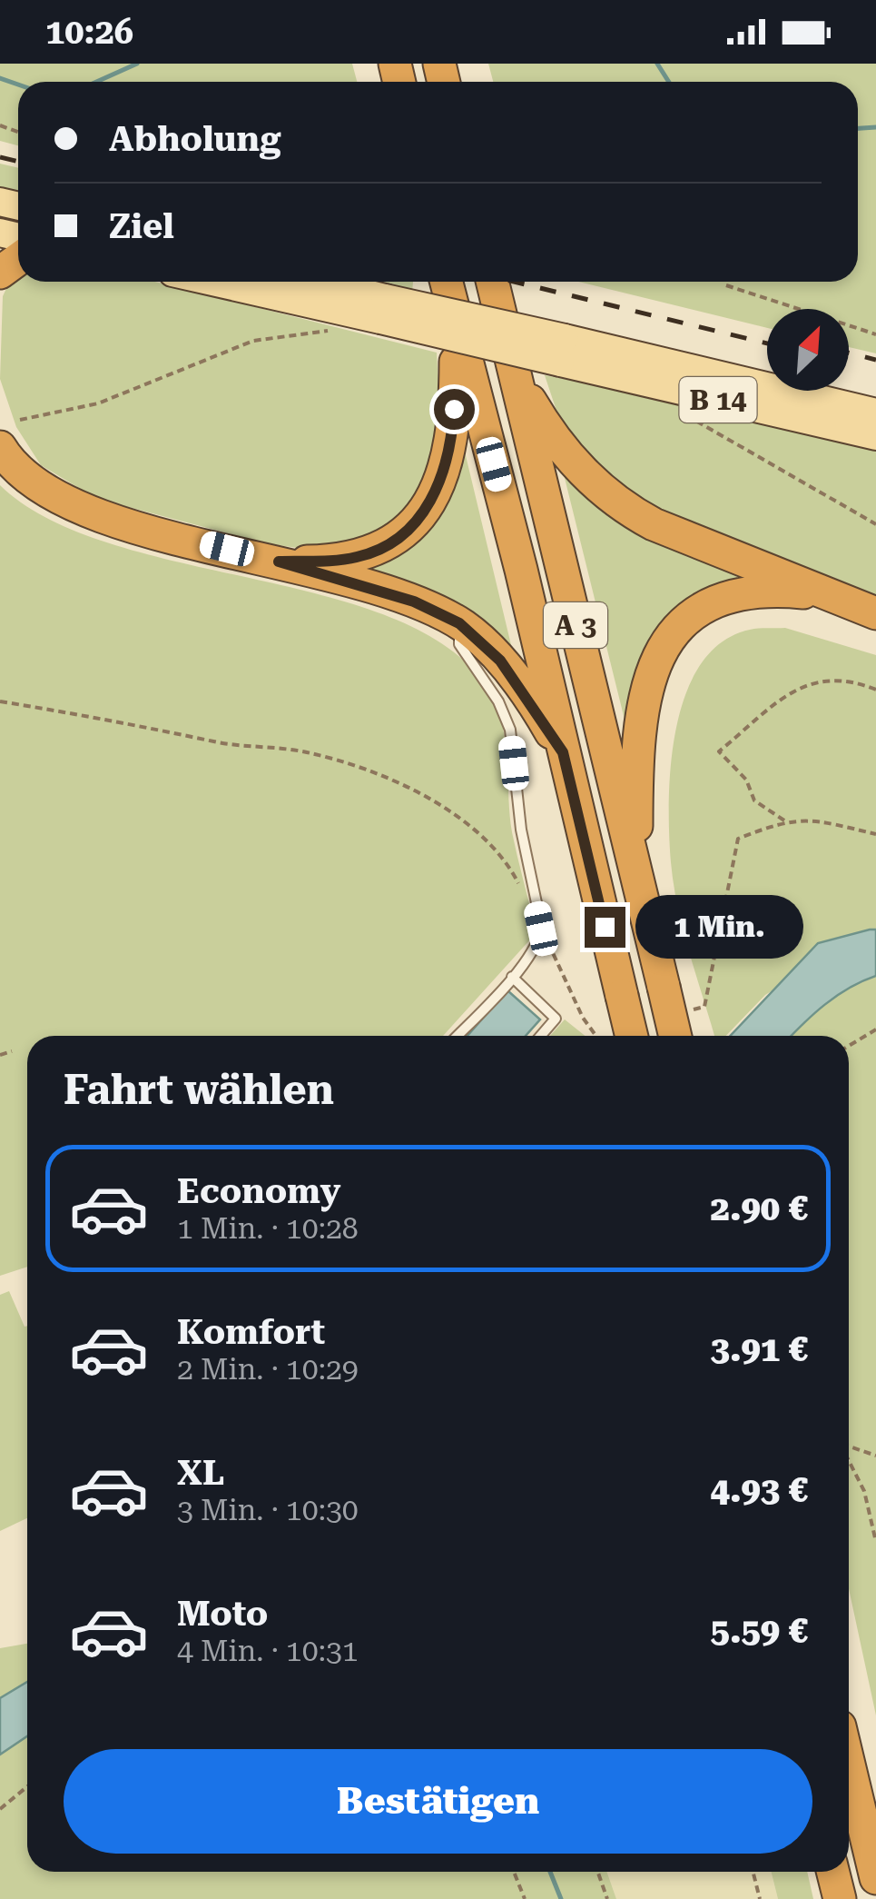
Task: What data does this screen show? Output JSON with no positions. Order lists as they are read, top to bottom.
{
  "streets": {
    "highway": ["A 3"],
    "main road": ["B 14"]
  },
  "north": "top right",
  "page": {
    "status": "10:26",
    "banner": ["Abholung", "Ziel"],
    "bubble": "1 Min.",
    "heading": "Fahrt wählen",
    "list": [
      {
        "name": "Economy",
        "note": "1 Min. · 10:28",
        "value": "2.90 €"
      },
      {
        "name": "Komfort",
        "note": "2 Min. · 10:29",
        "value": "3.91 €"
      },
      {
        "name": "XL",
        "note": "3 Min. · 10:30",
        "value": "4.93 €"
      },
      {
        "name": "Moto",
        "note": "4 Min. · 10:31",
        "value": "5.59 €"
      }
    ],
    "buttons": "Bestätigen"
  }
}
